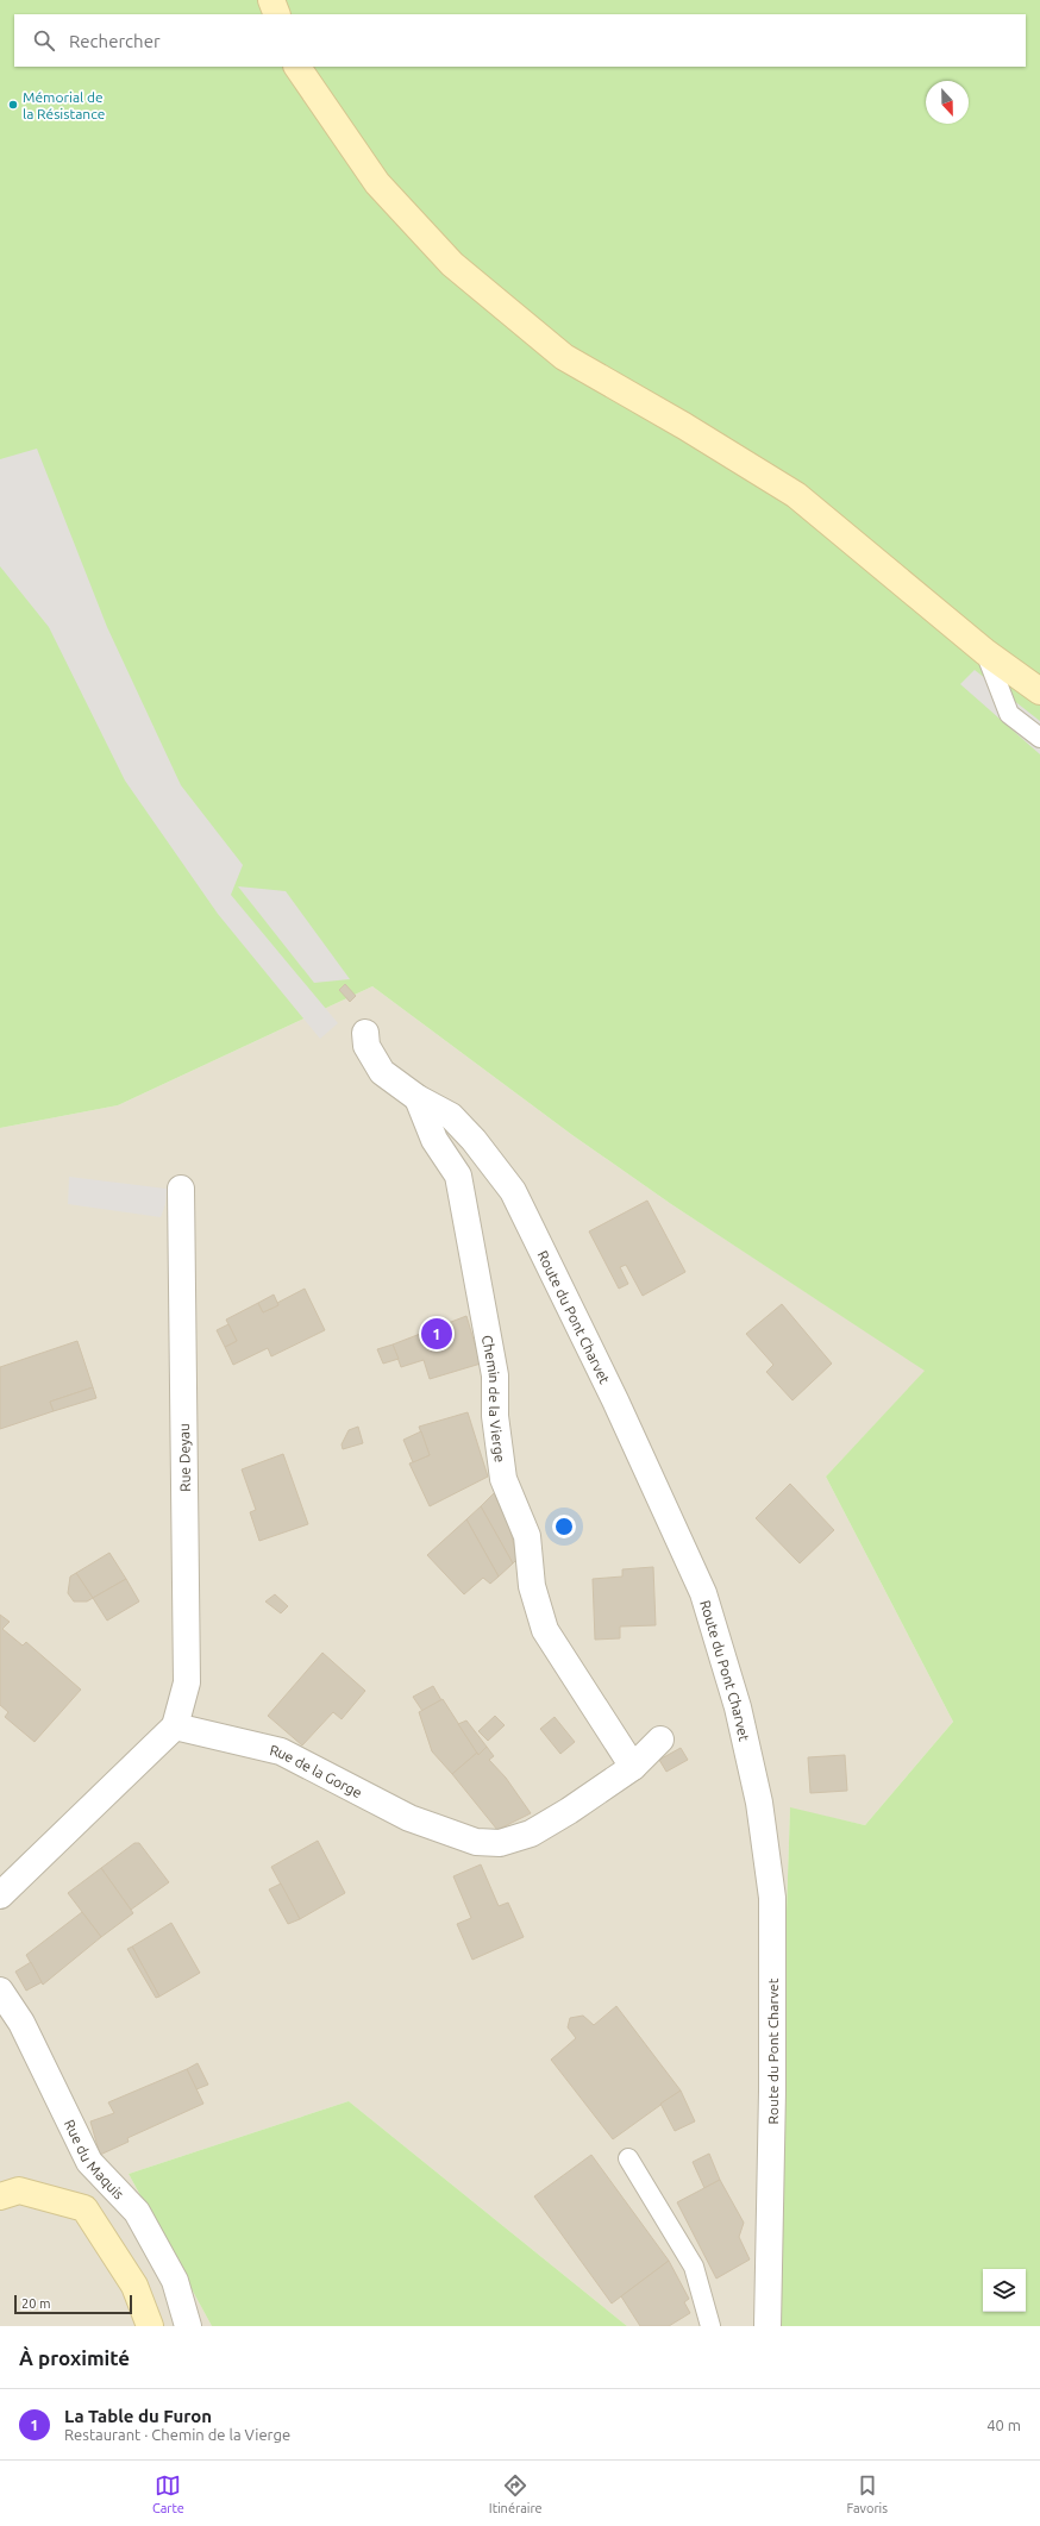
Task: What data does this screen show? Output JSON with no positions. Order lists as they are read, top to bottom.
{
  "streets": {
    "street": [
      "Route du Pont Charvet",
      "Chemin de la Vierge",
      "Rue Deyau",
      "Rue de la Gorge",
      "Rue du Maquis"
    ]
  },
  "crossings": [
    ["Route du Pont Charvet", "Chemin de la Vierge"],
    ["Chemin de la Vierge", "Rue de la Gorge"],
    ["Rue Deyau", "Rue de la Gorge"]
  ],
  "places": ["Mémorial de la Résistance"],
  "scale_bar": "20 m",
  "north": "bottom",
  "page": {
    "search": "Rechercher",
    "pins": "1",
    "scale": "20 m",
    "heading": "À proximité",
    "list": [
      {
        "mark": "1",
        "name": "La Table du Furon",
        "note": "Restaurant · Chemin de la Vierge",
        "value": "40 m"
      }
    ],
    "nav": ["Carte", "Itinéraire", "Favoris"]
  }
}
